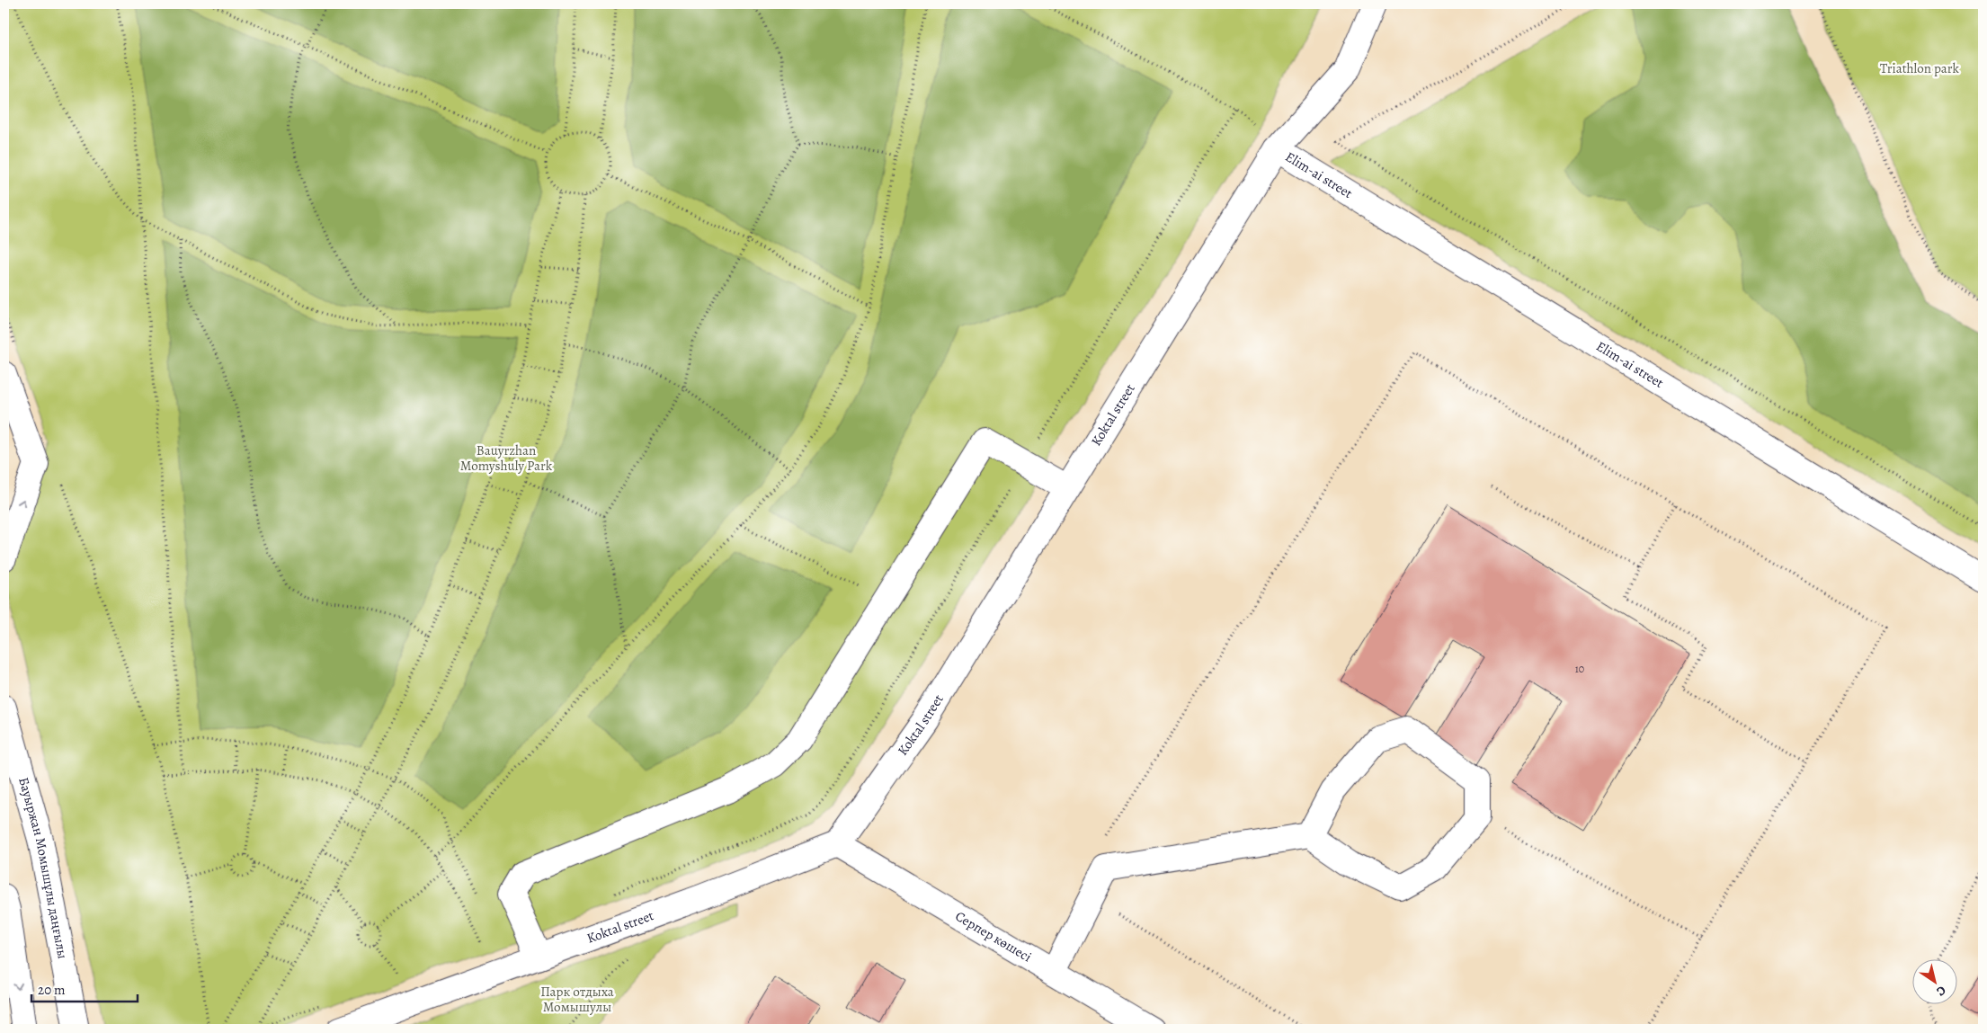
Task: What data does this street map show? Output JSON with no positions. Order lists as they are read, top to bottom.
{
  "streets": {
    "street": [
      "Elim-ai street",
      "Koktal street",
      "Бауыржан Момышұлы даңғылы",
      "Серпер көшесі"
    ]
  },
  "crossings": [
    ["Elim-ai street", "Koktal street"],
    ["Koktal street", "Серпер көшесі"]
  ],
  "parks": ["Triathlon park", "Bauyrzhan Momyshuly Park", "Парк отдыха Момышулы"],
  "house_numbers": ["10"],
  "scale_bar": "20 m",
  "north": "bottom right"
}
